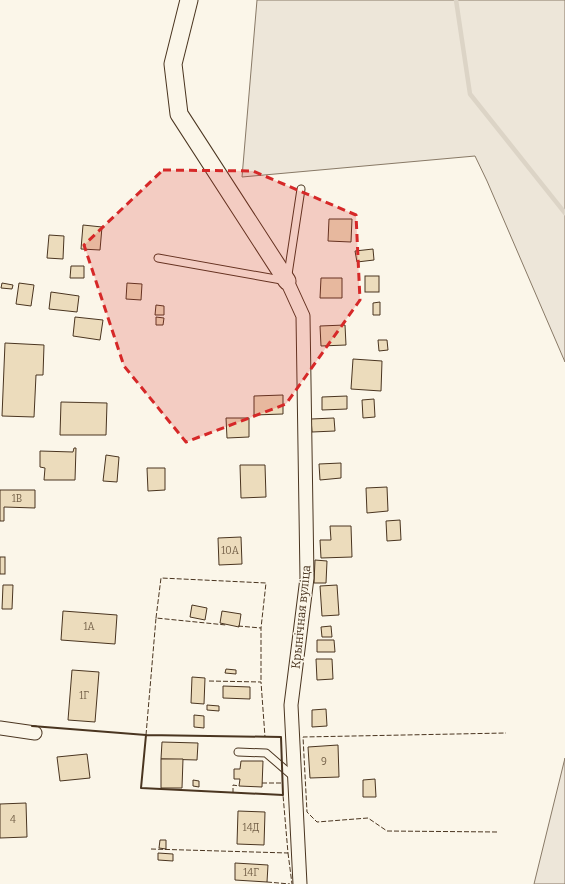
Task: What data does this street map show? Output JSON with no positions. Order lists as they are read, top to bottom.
{
  "streets": {
    "street": ["Крынічная вуліца"]
  },
  "house_numbers": [
    "1В",
    "10А",
    "1А",
    "1Г",
    "9",
    "4",
    "14Д",
    "14Г"
  ]
}
